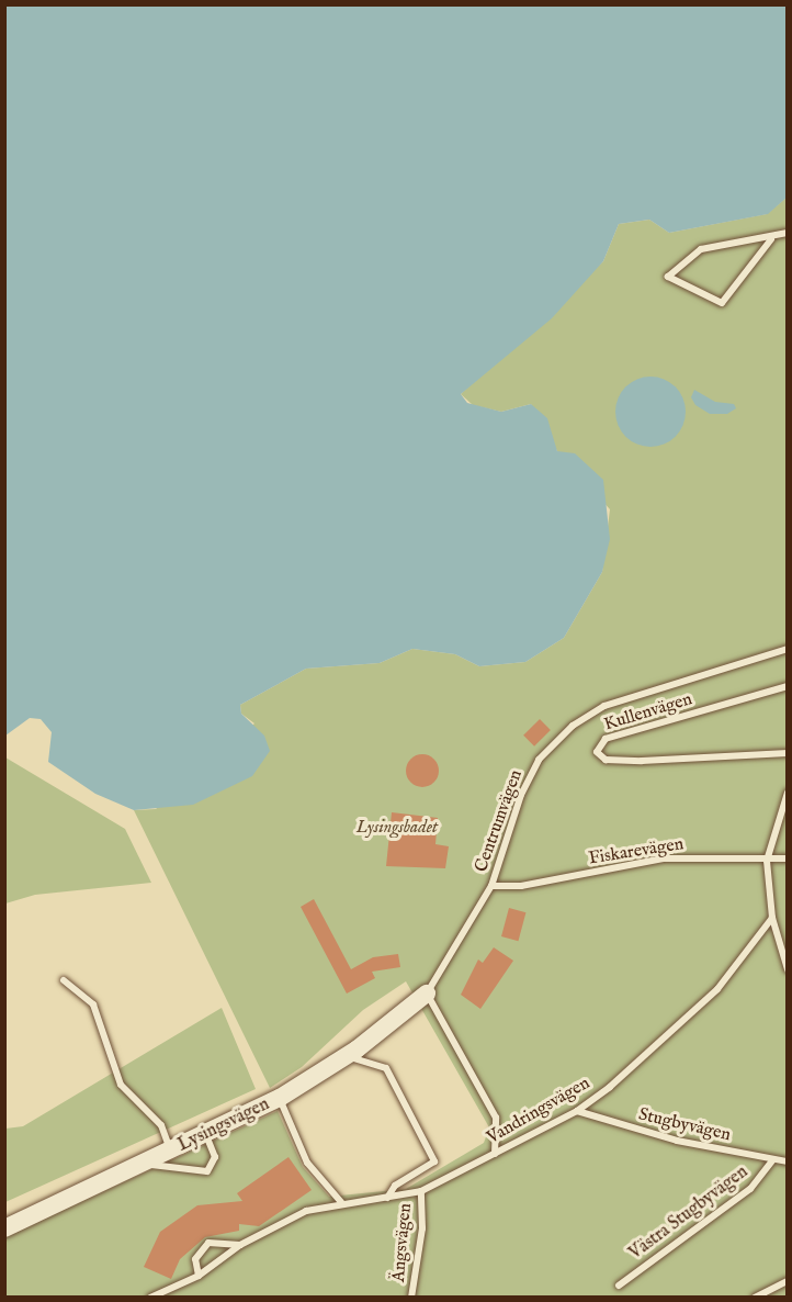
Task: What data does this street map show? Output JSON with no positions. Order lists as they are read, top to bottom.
{
  "streets": {
    "street": ["Lysingsvägen"],
    "lane": [
      "Kullenvägen",
      "Centrumvägen",
      "Fiskarevägen",
      "Vandringsvägen",
      "Stugbyvägen",
      "Västra Stugbyvägen",
      "Ängsvägen"
    ]
  },
  "crossings": [
    ["Centrumvägen", "Fiskarevägen"],
    ["Centrumvägen", "Lysingsvägen"],
    ["Vandringsvägen", "Lysingsvägen"],
    ["Vandringsvägen", "Stugbyvägen"],
    ["Vandringsvägen", "Ängsvägen"],
    ["Stugbyvägen", "Västra Stugbyvägen"]
  ],
  "parks": ["Lysingsbadet"]
}
